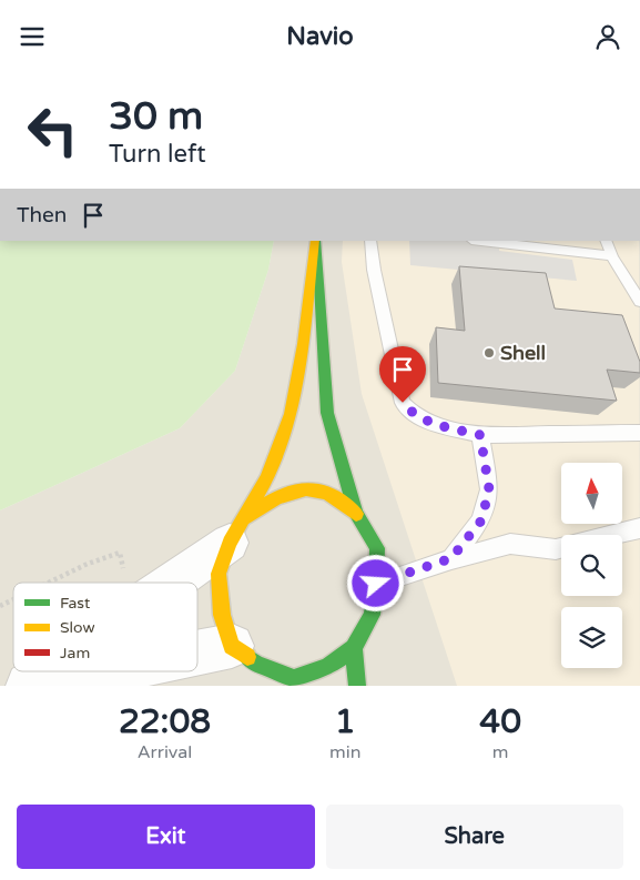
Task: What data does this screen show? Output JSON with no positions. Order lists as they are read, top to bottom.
{
  "places": ["Shell"],
  "legend": ["Fast", "Slow", "Jam"],
  "north": "top",
  "page": {
    "header": "Navio",
    "turn": ["30 m", "Turn left"],
    "then": "Then",
    "eta": [
      "22:08",
      "Arrival",
      "1",
      "min",
      "40",
      "m"
    ],
    "buttons": ["Exit", "Share"]
  }
}
